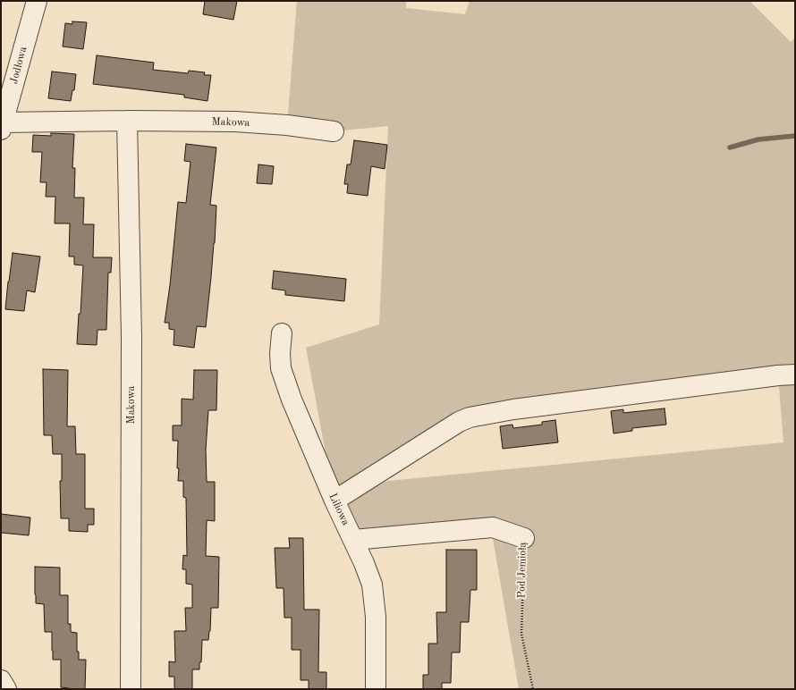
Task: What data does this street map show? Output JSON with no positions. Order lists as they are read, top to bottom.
{
  "streets": {
    "street": [
      "Jodłowa",
      "Makowa",
      "Liliowa",
      "Pod Jemiołą"
    ]
  },
  "crossings": [
    ["Jodłowa", "Makowa"],
    ["Liliowa", "Pod Jemiołą"]
  ]
}
